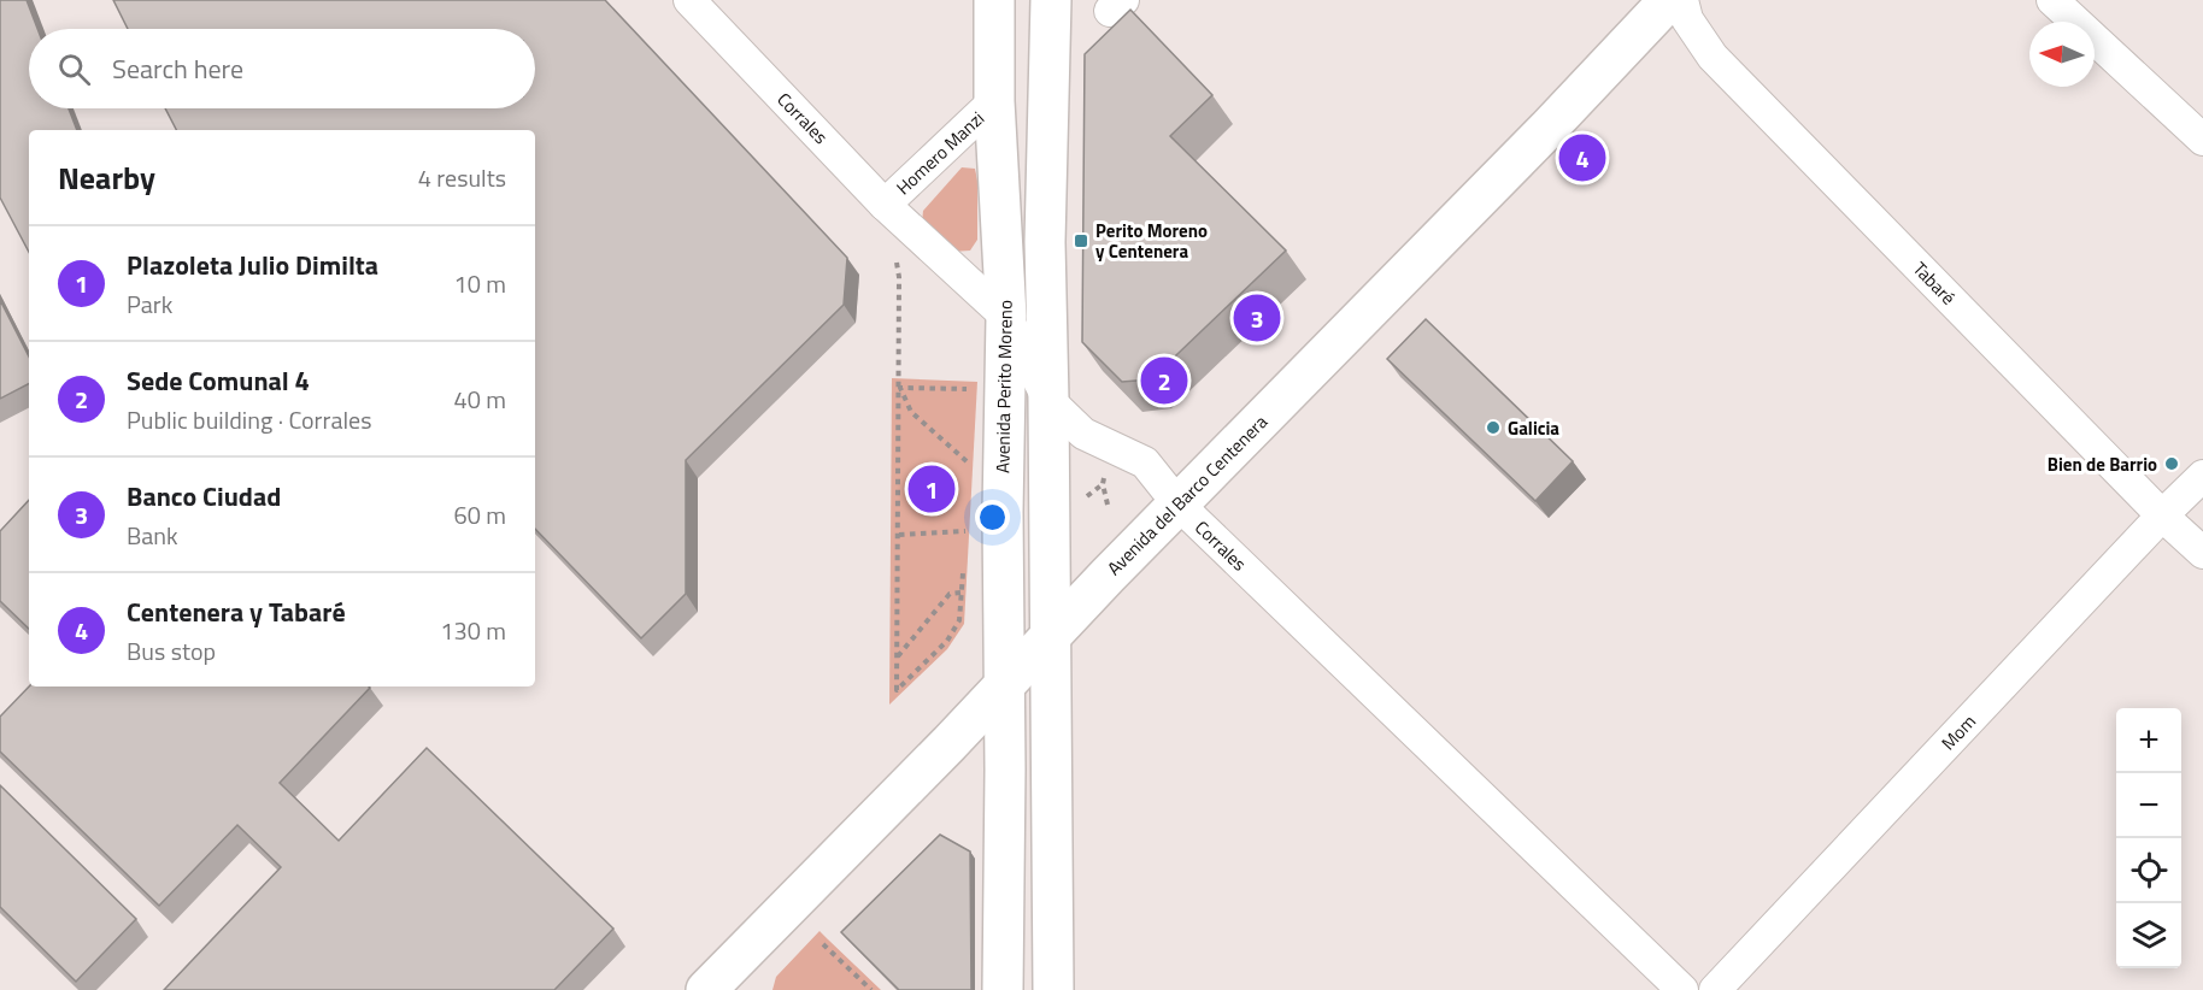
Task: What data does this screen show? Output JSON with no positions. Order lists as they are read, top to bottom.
{
  "streets": {
    "main road": ["Avenida Perito Moreno", "Avenida del Barco Centenera"],
    "street": [
      "Corrales",
      "Homero Manzi",
      "Tabaré",
      "Mom"
    ]
  },
  "crossings": [
    ["Corrales", "Homero Manzi"],
    ["Corrales", "Avenida Perito Moreno"],
    ["Corrales", "Avenida del Barco Centenera"],
    ["Homero Manzi", "Avenida Perito Moreno"],
    ["Tabaré", "Mom"],
    ["Avenida Perito Moreno", "Avenida del Barco Centenera"]
  ],
  "places": {
    "transit": ["Perito Moreno y Centenera"],
    "other": ["Galicia", "Bien de Barrio"]
  },
  "north": "left",
  "page": {
    "search": "Search here",
    "heading": ["Nearby", "4 results"],
    "pins": [
      "4",
      "3",
      "2",
      "1"
    ],
    "list": [
      {
        "mark": "1",
        "name": "Plazoleta Julio Dimilta",
        "note": "Park",
        "value": "10 m"
      },
      {
        "mark": "2",
        "name": "Sede Comunal 4",
        "note": "Public building · Corrales",
        "value": "40 m"
      },
      {
        "mark": "3",
        "name": "Banco Ciudad",
        "note": "Bank",
        "value": "60 m"
      },
      {
        "mark": "4",
        "name": "Centenera y Tabaré",
        "note": "Bus stop",
        "value": "130 m"
      }
    ],
    "map_buttons": ["+", "−"]
  }
}
